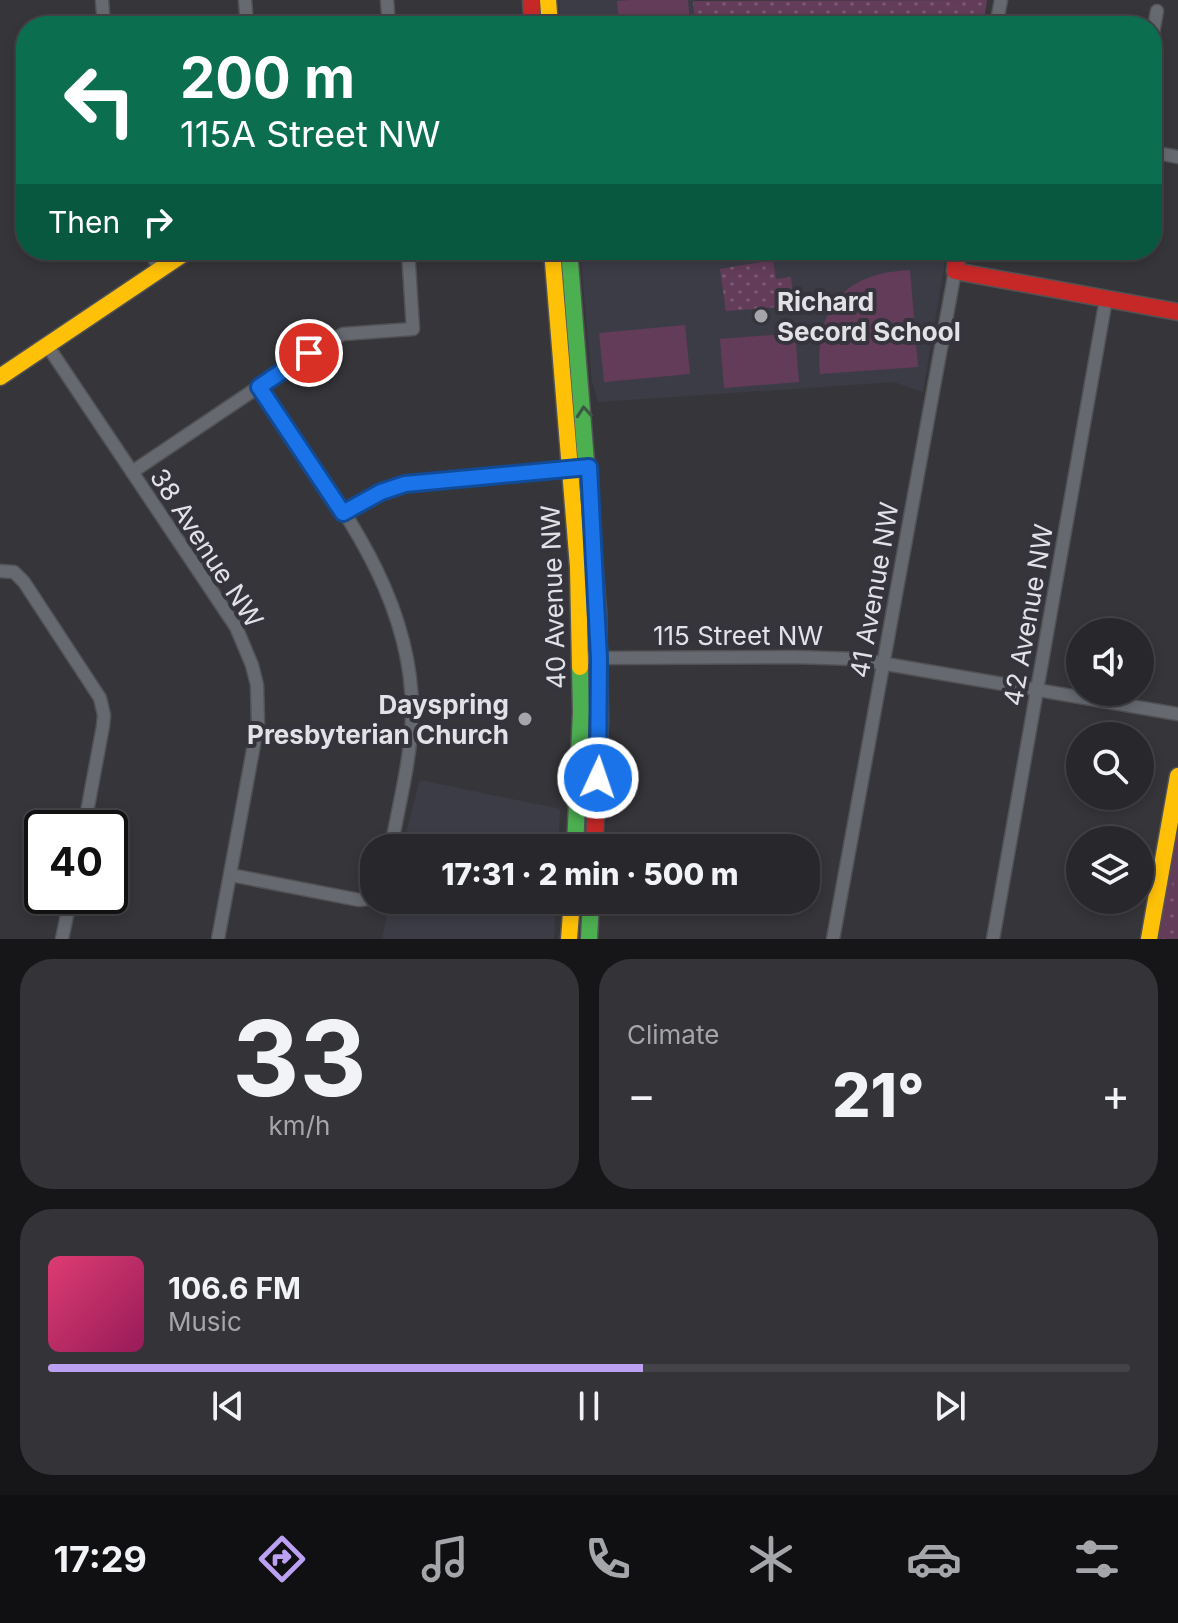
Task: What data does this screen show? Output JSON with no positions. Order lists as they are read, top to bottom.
{
  "streets": {
    "street": [
      "38 Avenue NW",
      "41 Avenue NW",
      "40 Avenue NW",
      "42 Avenue NW",
      "115 Street NW"
    ]
  },
  "crossings": [
    ["41 Avenue NW", "115 Street NW"],
    ["40 Avenue NW", "115 Street NW"],
    ["42 Avenue NW", "115 Street NW"]
  ],
  "places": ["Richard Secord School", "Dayspring Presbyterian Church"],
  "page": {
    "turn": ["200 m", "115A Street NW"],
    "then": "Then",
    "limit": "40",
    "trip": "17:31 · 2 min · 500 m",
    "tile": [
      ["33", "km/h"],
      "Climate"
    ],
    "heat": ["−", "21°", "+"],
    "song": ["106.6 FM", "Music"],
    "tabs": "17:29"
  }
}
